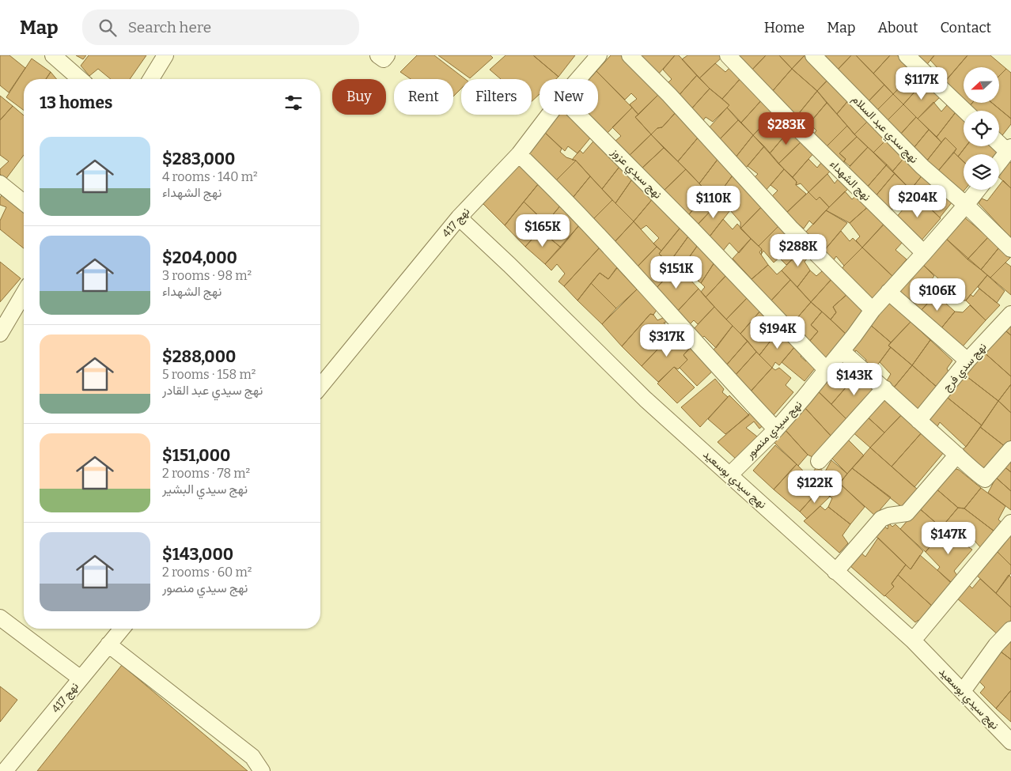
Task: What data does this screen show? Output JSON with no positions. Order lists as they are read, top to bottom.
{
  "streets": {
    "street": [
      "نهج سدي عبد السلام",
      "نهج سيدي عزوز",
      "نهج الشهداء",
      "نهج 417",
      "نهج سدي فرج",
      "نهج سيدي منصور",
      "نهج سيدي بوسعيد"
    ]
  },
  "crossings": [
    ["نهج سدي عبد السلام", "نهج سيدي منصور"],
    ["نهج سيدي عزوز", "نهج سيدي منصور"],
    ["نهج الشهداء", "نهج سيدي منصور"],
    ["نهج 417", "نهج سيدي بوسعيد"],
    ["نهج سيدي منصور", "نهج سيدي بوسعيد"]
  ],
  "north": "left",
  "page": {
    "header": "Map",
    "search": "Search here",
    "nav": [
      "Home",
      "Map",
      "About",
      "Contact"
    ],
    "price": [
      "$117K",
      "$283K",
      "$204K",
      "$110K",
      "$165K",
      "$288K",
      "$151K",
      "$106K",
      "$194K",
      "$317K",
      "$143K",
      "$122K",
      "$147K"
    ],
    "chip": [
      "Buy",
      "Rent",
      "Filters",
      "New"
    ],
    "heading": "13 homes",
    "list": [
      {
        "name": "$283,000",
        "note": "4 rooms · 140 m² · نهج الشهداء"
      },
      {
        "name": "$204,000",
        "note": "3 rooms · 98 m² · نهج الشهداء"
      },
      {
        "name": "$288,000",
        "note": "5 rooms · 158 m² · نهج سيدي عبد القادر"
      },
      {
        "name": "$151,000",
        "note": "2 rooms · 78 m² · نهج سيدي البشير"
      },
      {
        "name": "$143,000",
        "note": "2 rooms · 60 m² · نهج سيدي منصور"
      }
    ]
  }
}
